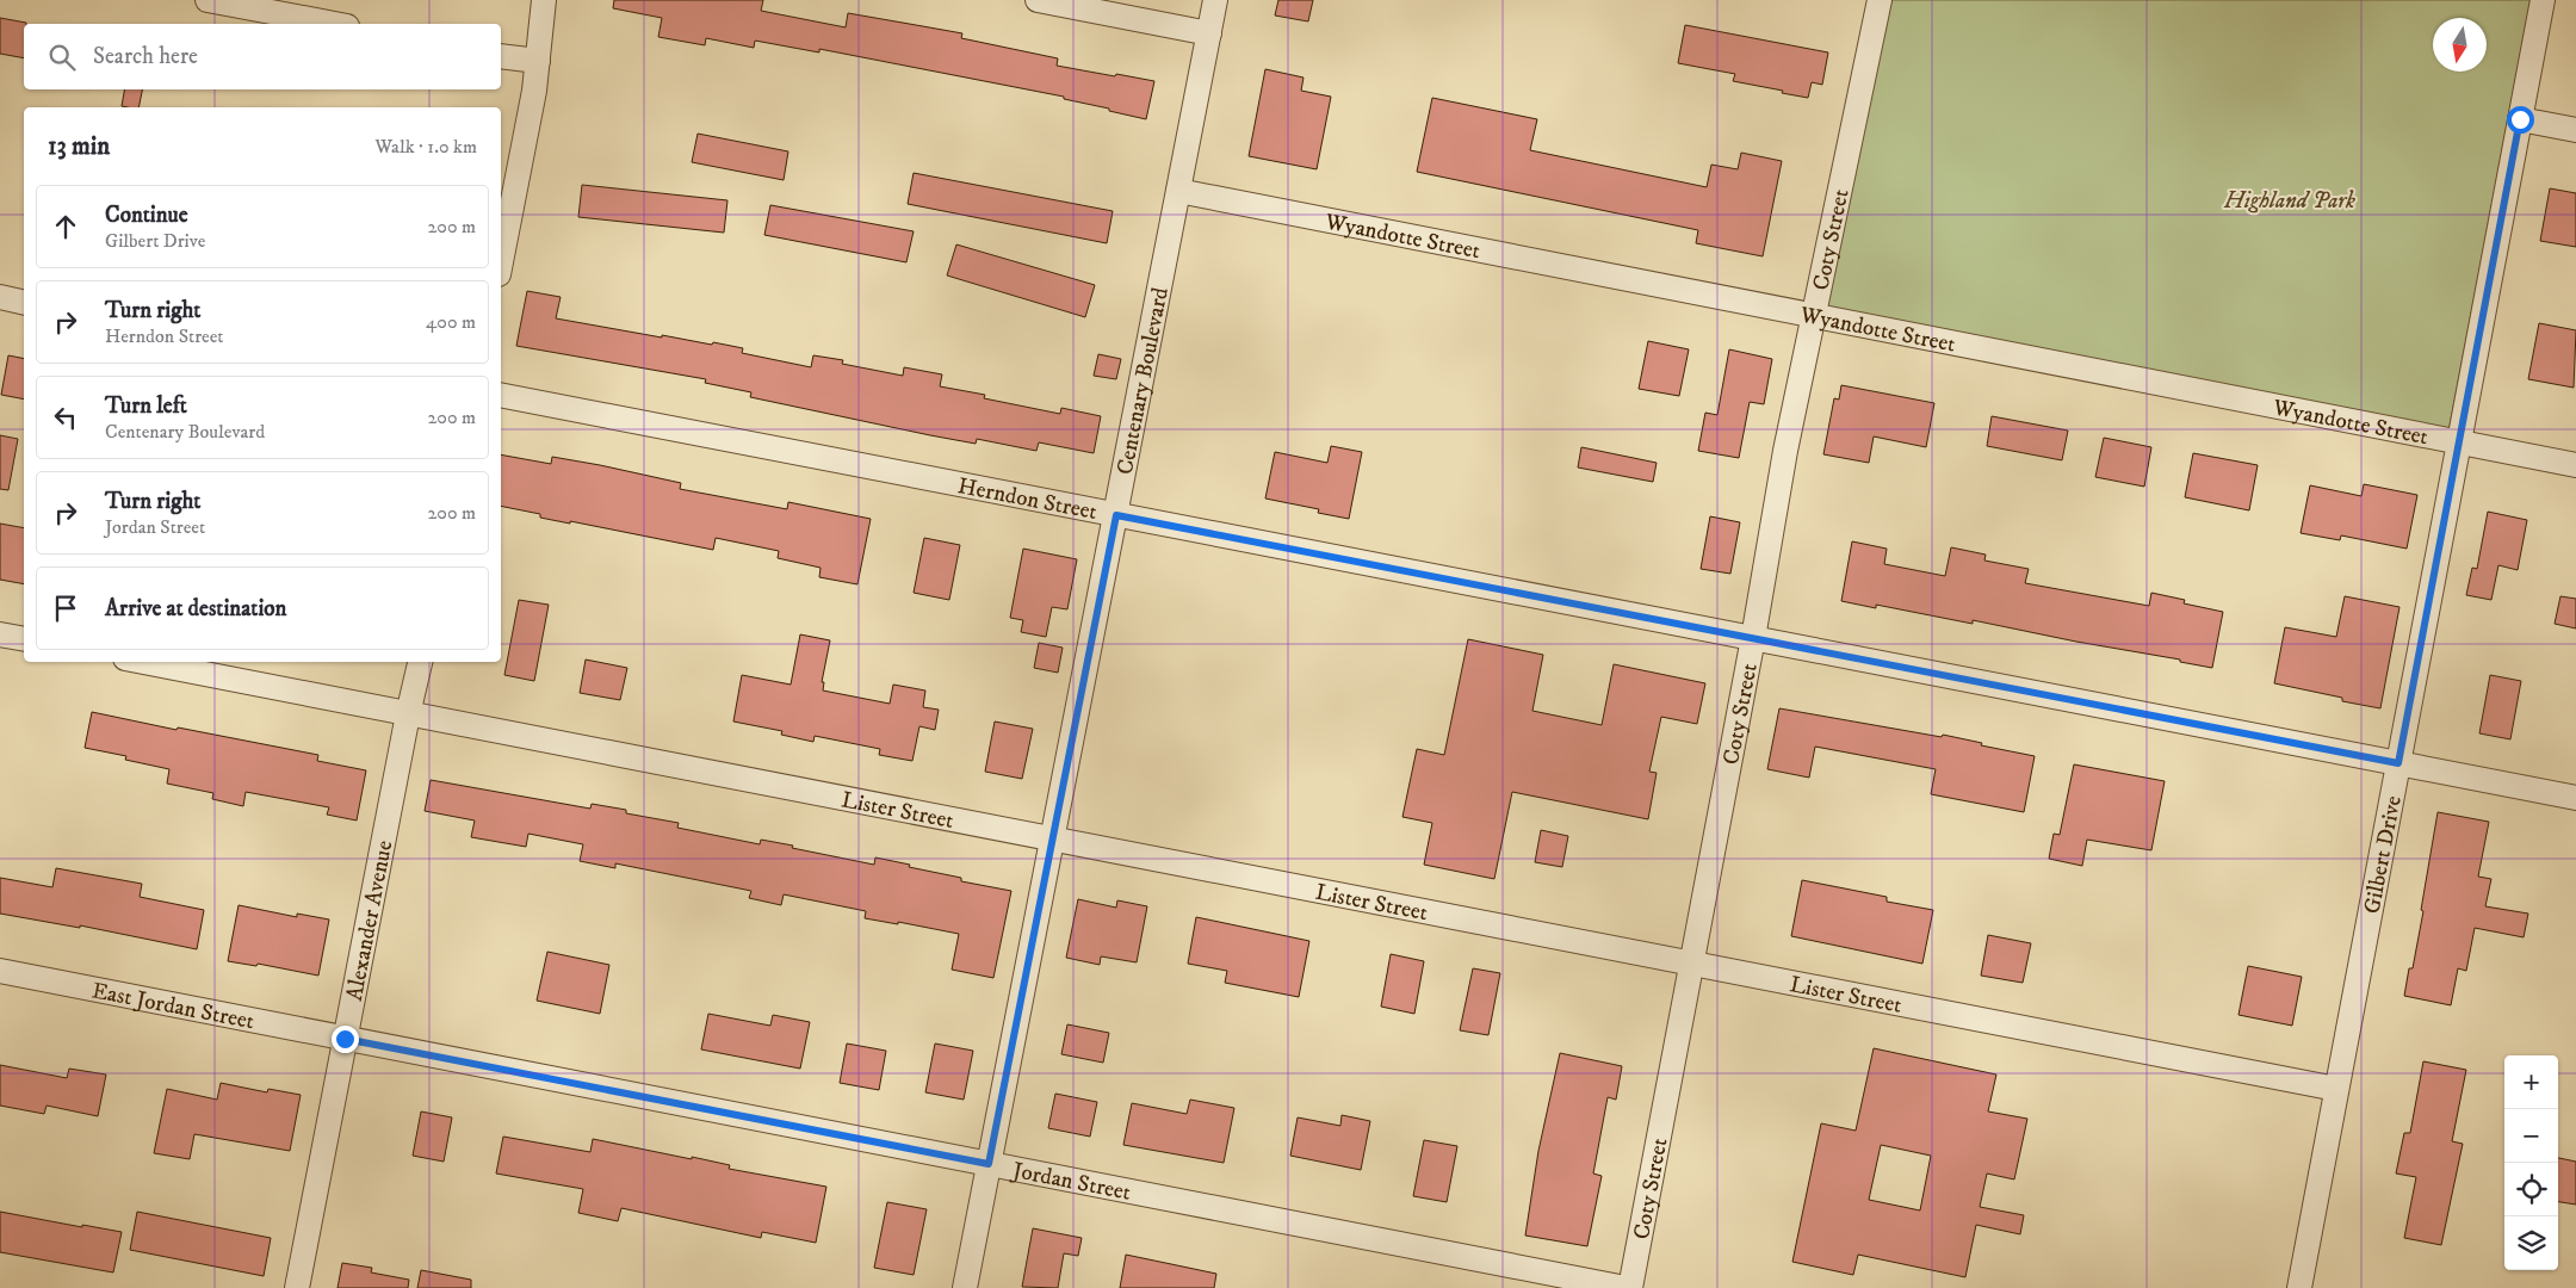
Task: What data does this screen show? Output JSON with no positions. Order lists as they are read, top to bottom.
{
  "streets": {
    "street": [
      "Wyandotte Street",
      "Coty Street",
      "Centenary Boulevard",
      "Herndon Street",
      "Lister Street",
      "Gilbert Drive",
      "Alexander Avenue",
      "East Jordan Street",
      "Jordan Street"
    ]
  },
  "crossings": [
    ["Wyandotte Street", "Coty Street"],
    ["Wyandotte Street", "Centenary Boulevard"],
    ["Wyandotte Street", "Gilbert Drive"],
    ["Coty Street", "Herndon Street"],
    ["Coty Street", "Lister Street"],
    ["Coty Street", "Jordan Street"],
    ["Centenary Boulevard", "Herndon Street"],
    ["Centenary Boulevard", "Lister Street"],
    ["Centenary Boulevard", "Jordan Street"],
    ["Herndon Street", "Gilbert Drive"],
    ["Lister Street", "Gilbert Drive"],
    ["Lister Street", "Alexander Avenue"],
    ["Alexander Avenue", "East Jordan Street"],
    ["Alexander Avenue", "Jordan Street"],
    ["East Jordan Street", "Jordan Street"]
  ],
  "parks": ["Highland Park"],
  "north": "bottom",
  "page": {
    "search": "Search here",
    "heading": ["13 min", "Walk · 1.0 km"],
    "list": [
      ["Continue", "Gilbert Drive", "200 m"],
      ["Turn right", "Herndon Street", "400 m"],
      ["Turn left", "Centenary Boulevard", "200 m"],
      ["Turn right", "Jordan Street", "200 m"],
      "Arrive at destination"
    ],
    "map_buttons": ["+", "−"]
  }
}
